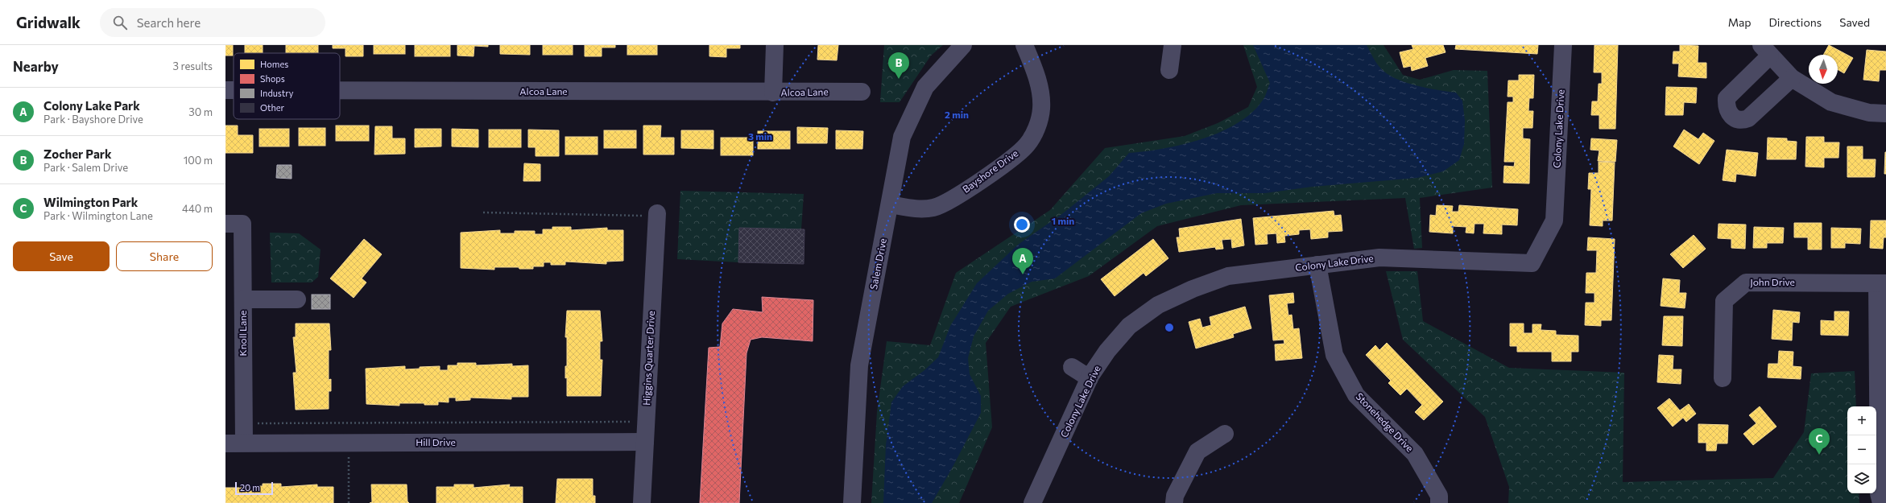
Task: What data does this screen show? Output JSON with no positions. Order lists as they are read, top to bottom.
{
  "streets": {
    "street": [
      "Alcoa Lane",
      "Colony Lake Drive",
      "Bayshore Drive",
      "Salem Drive",
      "John Drive",
      "Knoll Lane",
      "Higgins Quarter Drive",
      "Stonehedge Drive",
      "Hill Drive"
    ]
  },
  "crossings": [
    ["Colony Lake Drive", "Stonehedge Drive"],
    ["Bayshore Drive", "Salem Drive"],
    ["Knoll Lane", "Hill Drive"],
    ["Higgins Quarter Drive", "Hill Drive"]
  ],
  "legend": [
    "Homes",
    "Shops",
    "Industry",
    "Other"
  ],
  "scale_bar": "20 m",
  "north": "bottom",
  "page": {
    "header": "Gridwalk",
    "search": "Search here",
    "nav": ["Map", "Directions", "Saved"],
    "heading": ["Nearby", "3 results"],
    "pins": ["B", "A", "C"],
    "list": [
      {
        "mark": "A",
        "name": "Colony Lake Park",
        "note": "Park · Bayshore Drive",
        "value": "30 m"
      },
      {
        "mark": "B",
        "name": "Zocher Park",
        "note": "Park · Salem Drive",
        "value": "100 m"
      },
      {
        "mark": "C",
        "name": "Wilmington Park",
        "note": "Park · Wilmington Lane",
        "value": "440 m"
      }
    ],
    "buttons": ["Save", "Share"],
    "map_buttons": ["+", "−"],
    "scale": "20 m"
  },
  "rings": ["2 min", "3 min", "1 min"]
}
